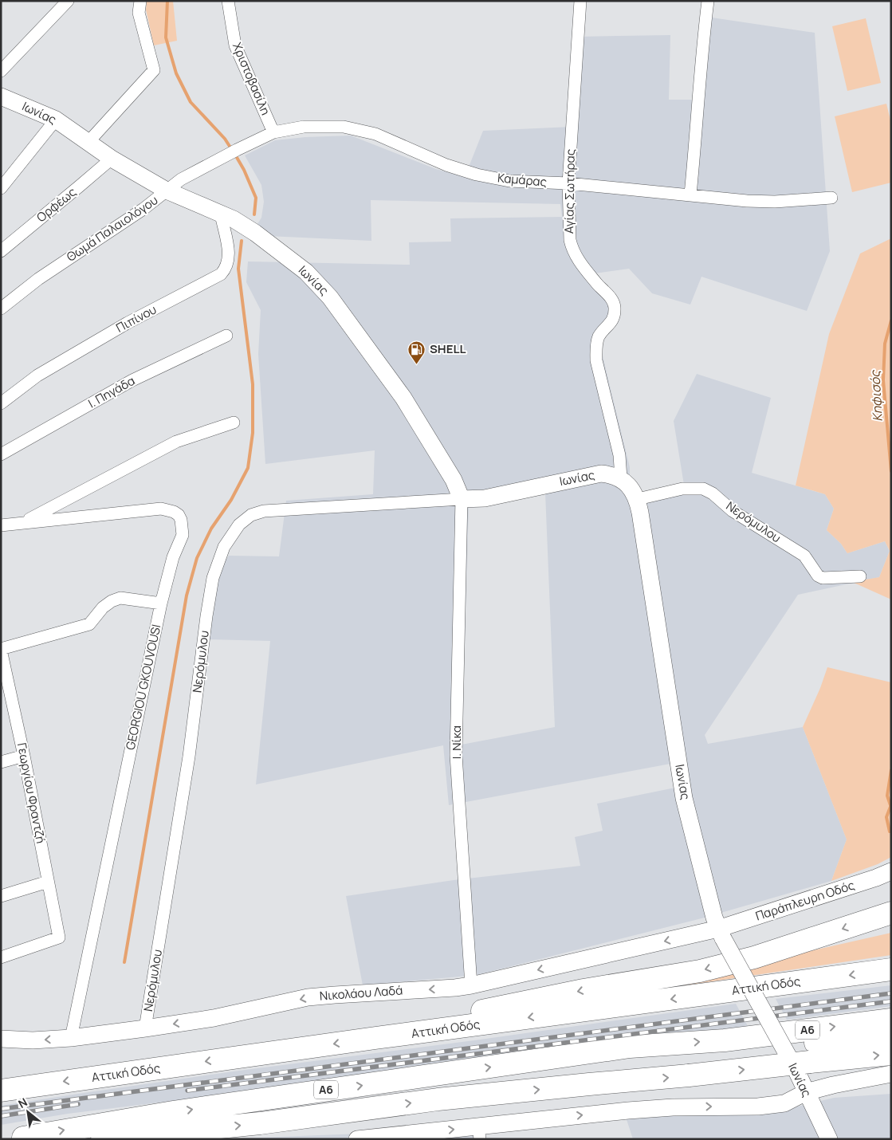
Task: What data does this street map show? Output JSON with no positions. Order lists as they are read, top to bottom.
{
  "streets": {
    "highway": ["Αττική Οδός", "Α6"],
    "main road": ["Ιωνίας", "Παράπλευρη Οδός", "Νικολάου Λαδά"],
    "street": [
      "Χριστοβασίλη",
      "Καμάρας",
      "Αγίας Σωτήρας",
      "Ορφέως",
      "Θωμά Παλαιολόγου",
      "Πιπίνου",
      "Ι. Πηγάδα",
      "Νερόμυλου",
      "GEORGIOU GKOUVOUSI",
      "Ι. Νίκα",
      "Γεωργίου Φραντζή"
    ]
  },
  "crossings": [
    ["Χριστοβασίλη", "Καμάρας"],
    ["Ιωνίας", "Αγίας Σωτήρας"],
    ["Ιωνίας", "Ορφέως"],
    ["Ιωνίας", "Θωμά Παλαιολόγου"],
    ["Ιωνίας", "Πιπίνου"],
    ["Ιωνίας", "Νερόμυλου"],
    ["Ιωνίας", "Ι. Νίκα"],
    ["Ιωνίας", "Παράπλευρη Οδός"],
    ["Ιωνίας", "Νικολάου Λαδά"],
    ["Καμάρας", "Αγίας Σωτήρας"],
    ["Καμάρας", "Θωμά Παλαιολόγου"],
    ["Νερόμυλου", "Ι. Νίκα"],
    ["Νερόμυλου", "Νικολάου Λαδά"],
    ["GEORGIOU GKOUVOUSI", "Νικολάου Λαδά"],
    ["Ι. Νίκα", "Νικολάου Λαδά"],
    ["Παράπλευρη Οδός", "Νικολάου Λαδά"]
  ],
  "water": ["Κηφισός"],
  "places": {
    "fuel station": ["SHELL"]
  },
  "north": "top left"
}
